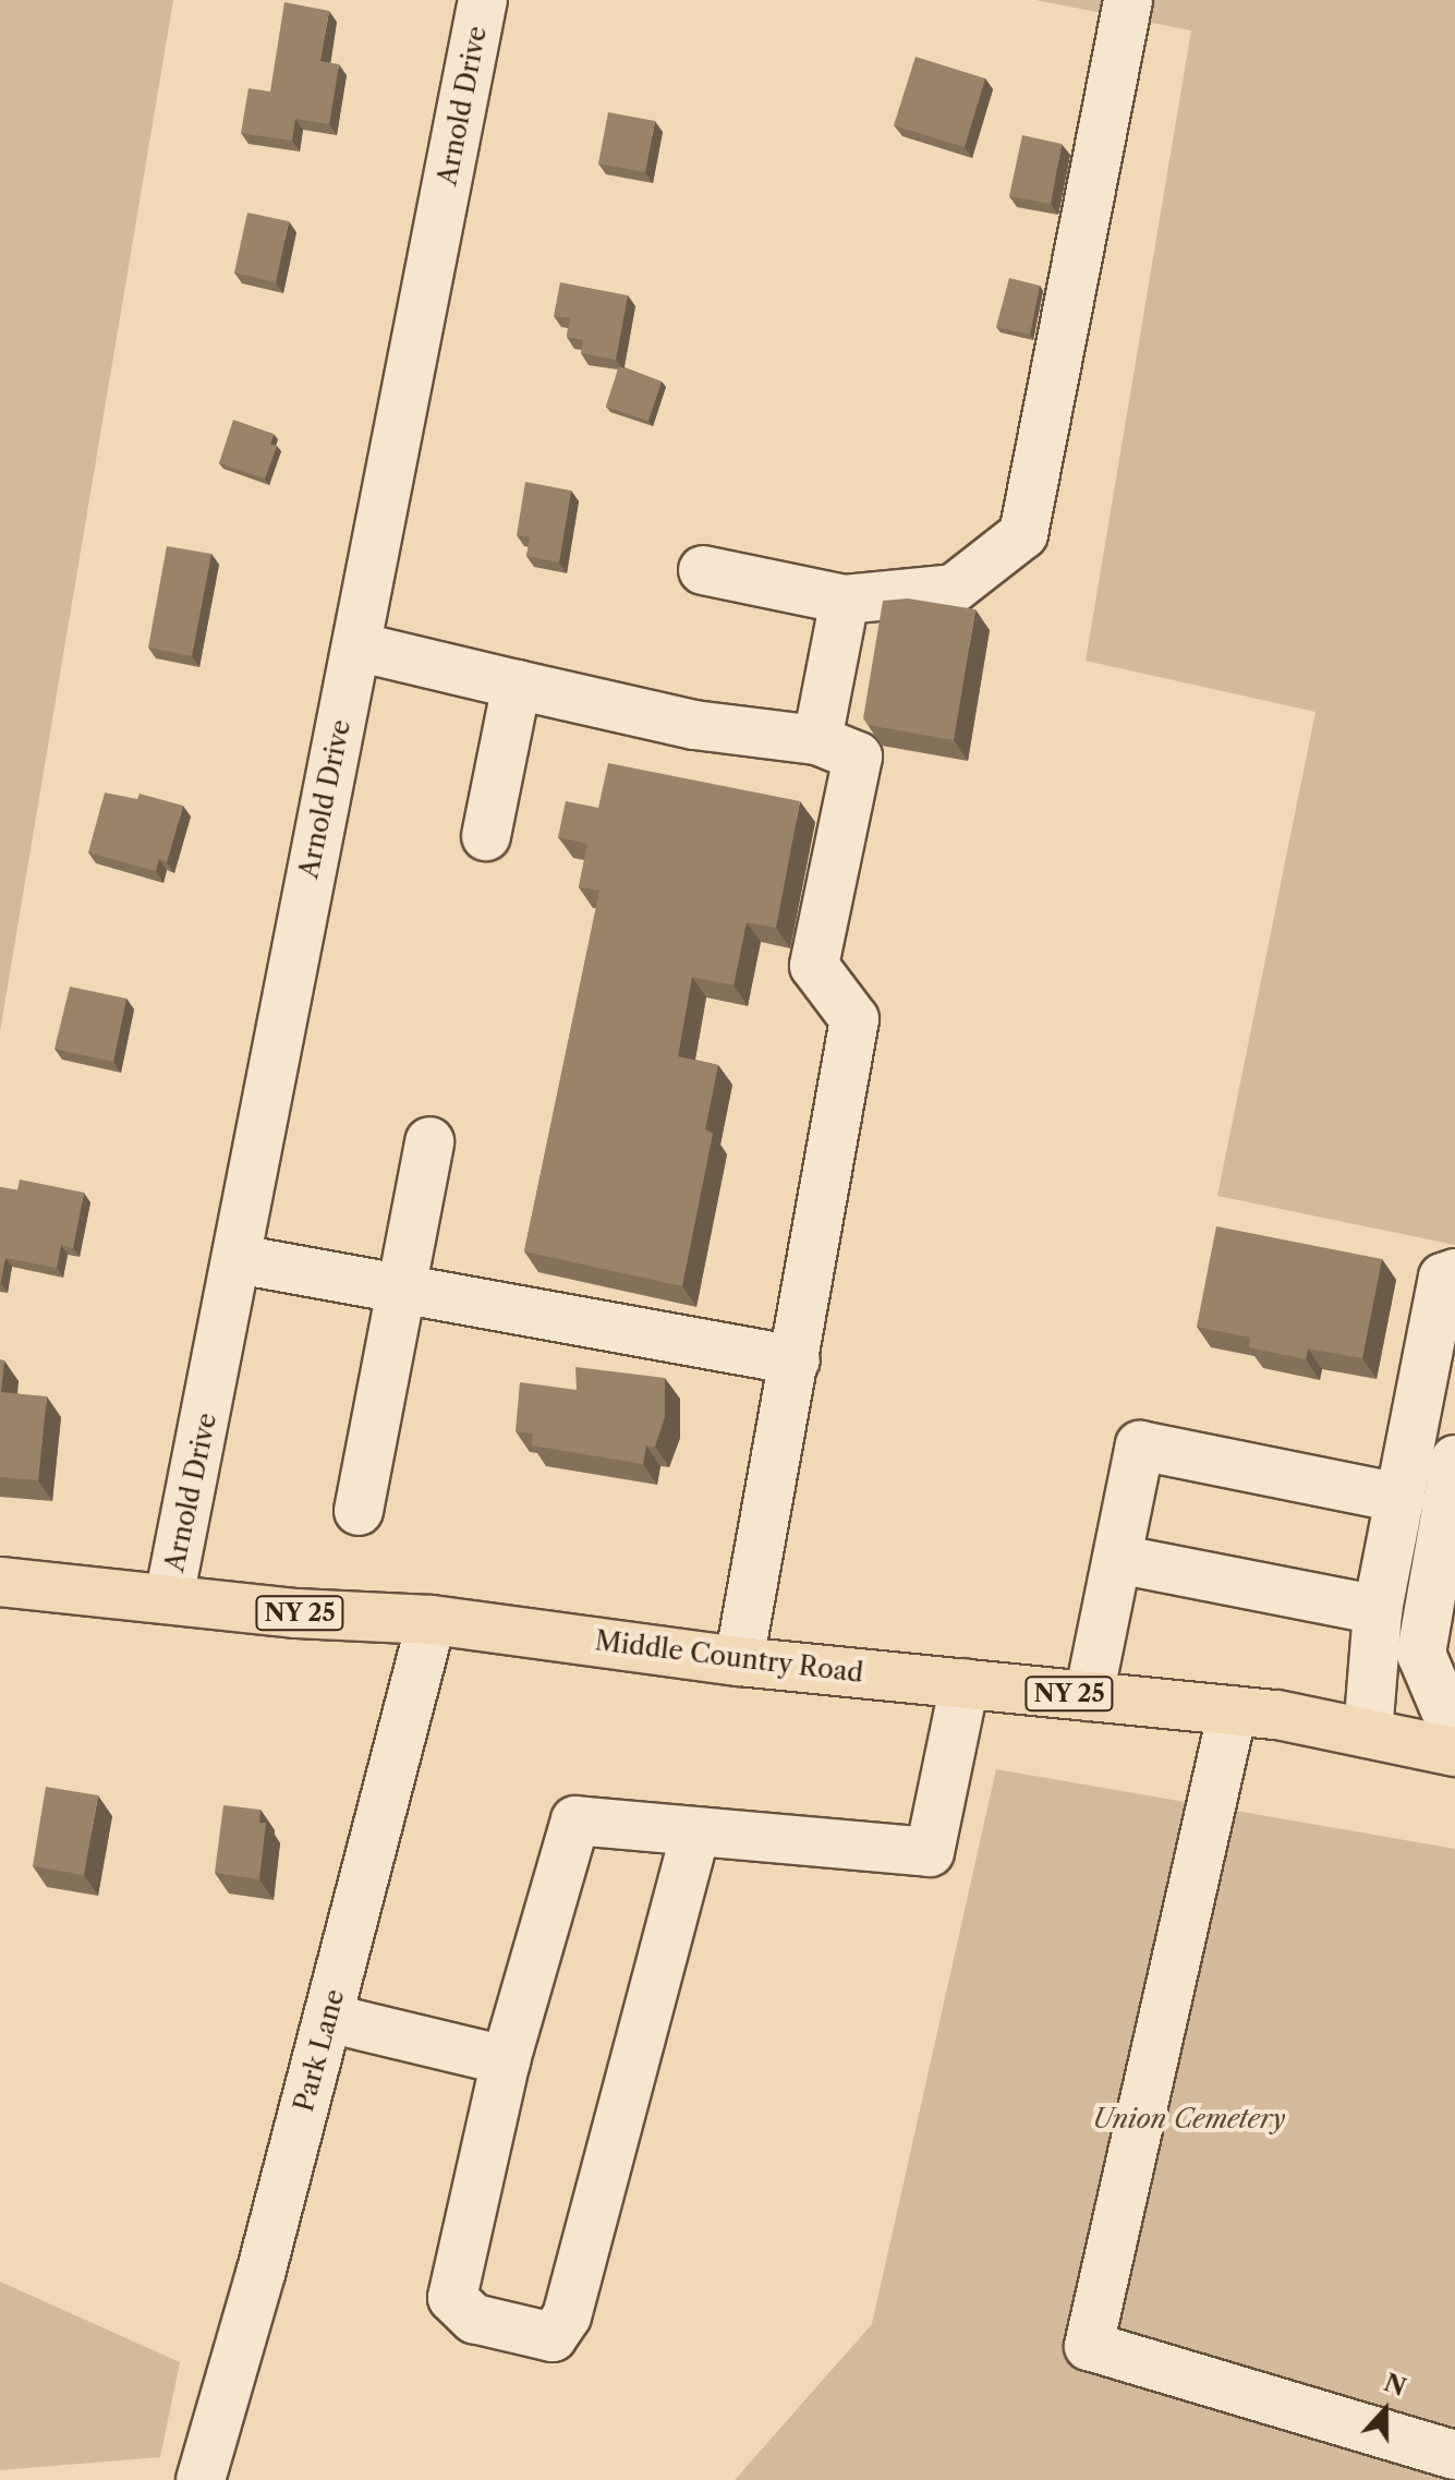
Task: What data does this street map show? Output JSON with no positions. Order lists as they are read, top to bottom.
{
  "streets": {
    "main road": ["NY 25", "Middle Country Road"],
    "street": ["Arnold Drive", "Park Lane"]
  },
  "crossings": [
    ["Arnold Drive", "Middle Country Road"],
    ["Middle Country Road", "Park Lane"]
  ],
  "parks": ["Union Cemetery"],
  "north": "top"
}
